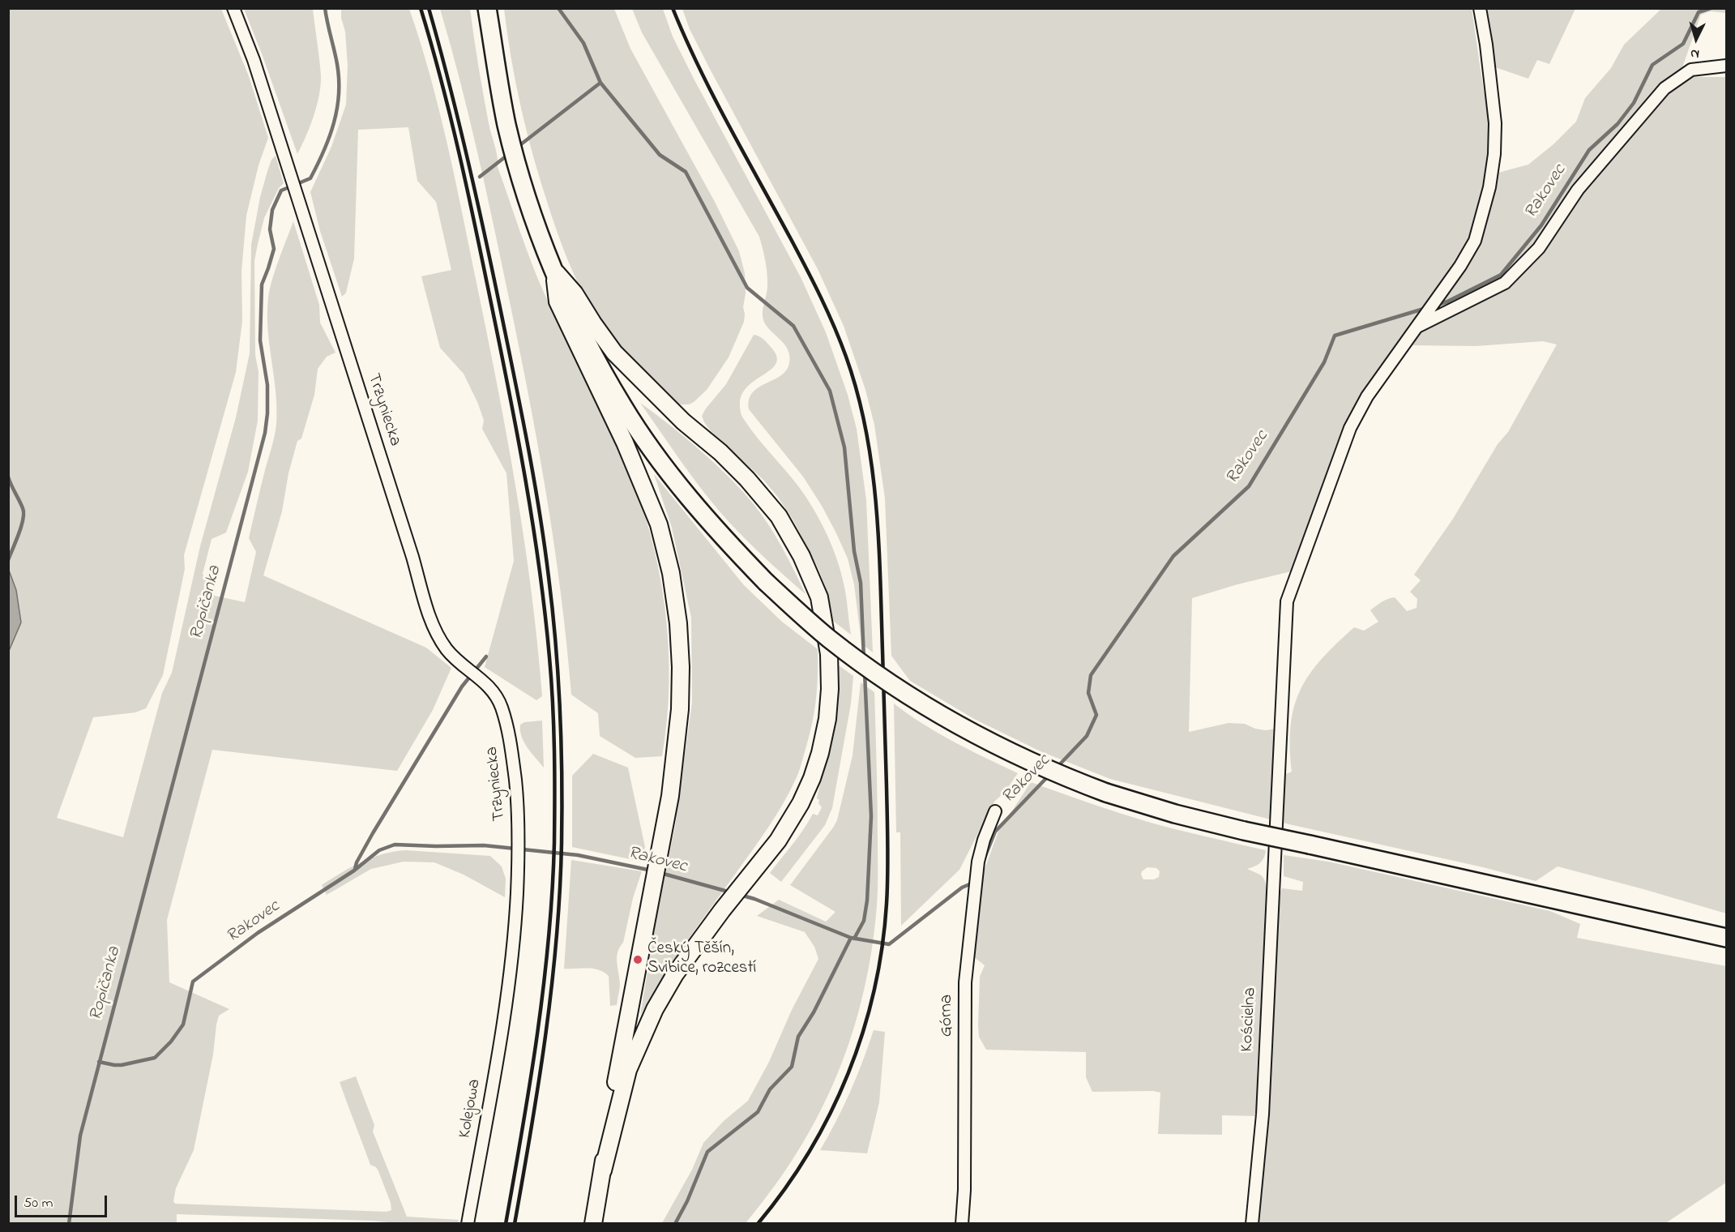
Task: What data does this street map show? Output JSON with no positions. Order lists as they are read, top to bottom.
{
  "streets": {
    "street": [
      "Trzyniecka",
      "Górna",
      "Kościelna",
      "Kolejowa"
    ]
  },
  "crossings": [
    ["Trzyniecka", "Kolejowa"]
  ],
  "water": ["Rakovec", "Ropičanka"],
  "places": ["Český Těšín, Svibice, rozcestí"],
  "scale_bar": "50 m",
  "north": "bottom"
}
